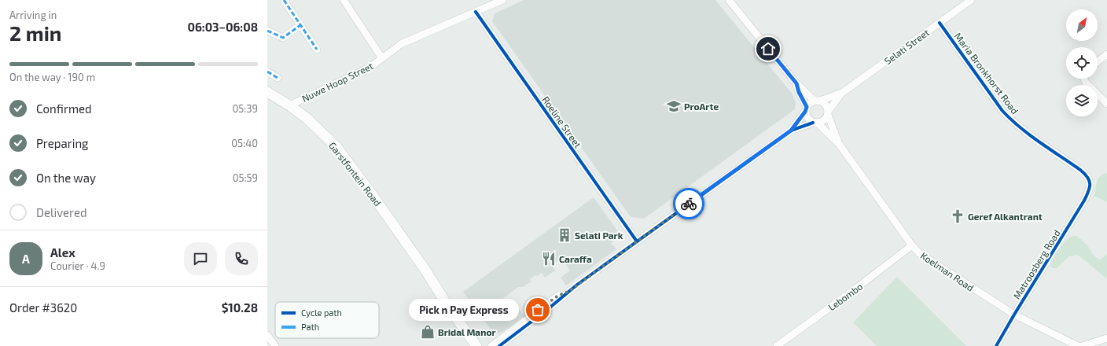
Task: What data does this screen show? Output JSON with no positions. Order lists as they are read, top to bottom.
{
  "streets": {
    "main road": ["Garstfontein Road"],
    "street": [
      "Selati Street",
      "Maria Bronkhorst Road",
      "Nuwe Hoop Street",
      "Roeline Street",
      "Matroosberg Road",
      "Koelman Road",
      "Lebombo"
    ]
  },
  "crossings": [
    ["Selati Street", "Maria Bronkhorst Road"],
    ["Selati Street", "Koelman Road"],
    ["Maria Bronkhorst Road", "Matroosberg Road"],
    ["Nuwe Hoop Street", "Roeline Street"],
    ["Nuwe Hoop Street", "Garstfontein Road"],
    ["Matroosberg Road", "Koelman Road"],
    ["Koelman Road", "Lebombo"]
  ],
  "places": {
    "school or university": ["ProArte"],
    "church": ["Geref Alkantrant"],
    "building": ["Selati Park"],
    "restaurant": ["Caraffa"],
    "other": ["Pick n Pay Express"],
    "shop": ["Bridal Manor"]
  },
  "legend": ["Cycle path", "Path"],
  "north": "top right",
  "page": {
    "heading": ["2 min", "Arriving in", "06:03–06:08"],
    "panel": [
      "Alex",
      "Courier · 4.9",
      "Order #3620",
      "$10.28"
    ],
    "bar": "On the way · 190 m",
    "list": [
      ["Confirmed", "05:39"],
      ["Preparing", "05:40"],
      ["On the way", "05:59"],
      "Delivered"
    ],
    "round": "A",
    "bubble": "Pick n Pay Express"
  }
}
